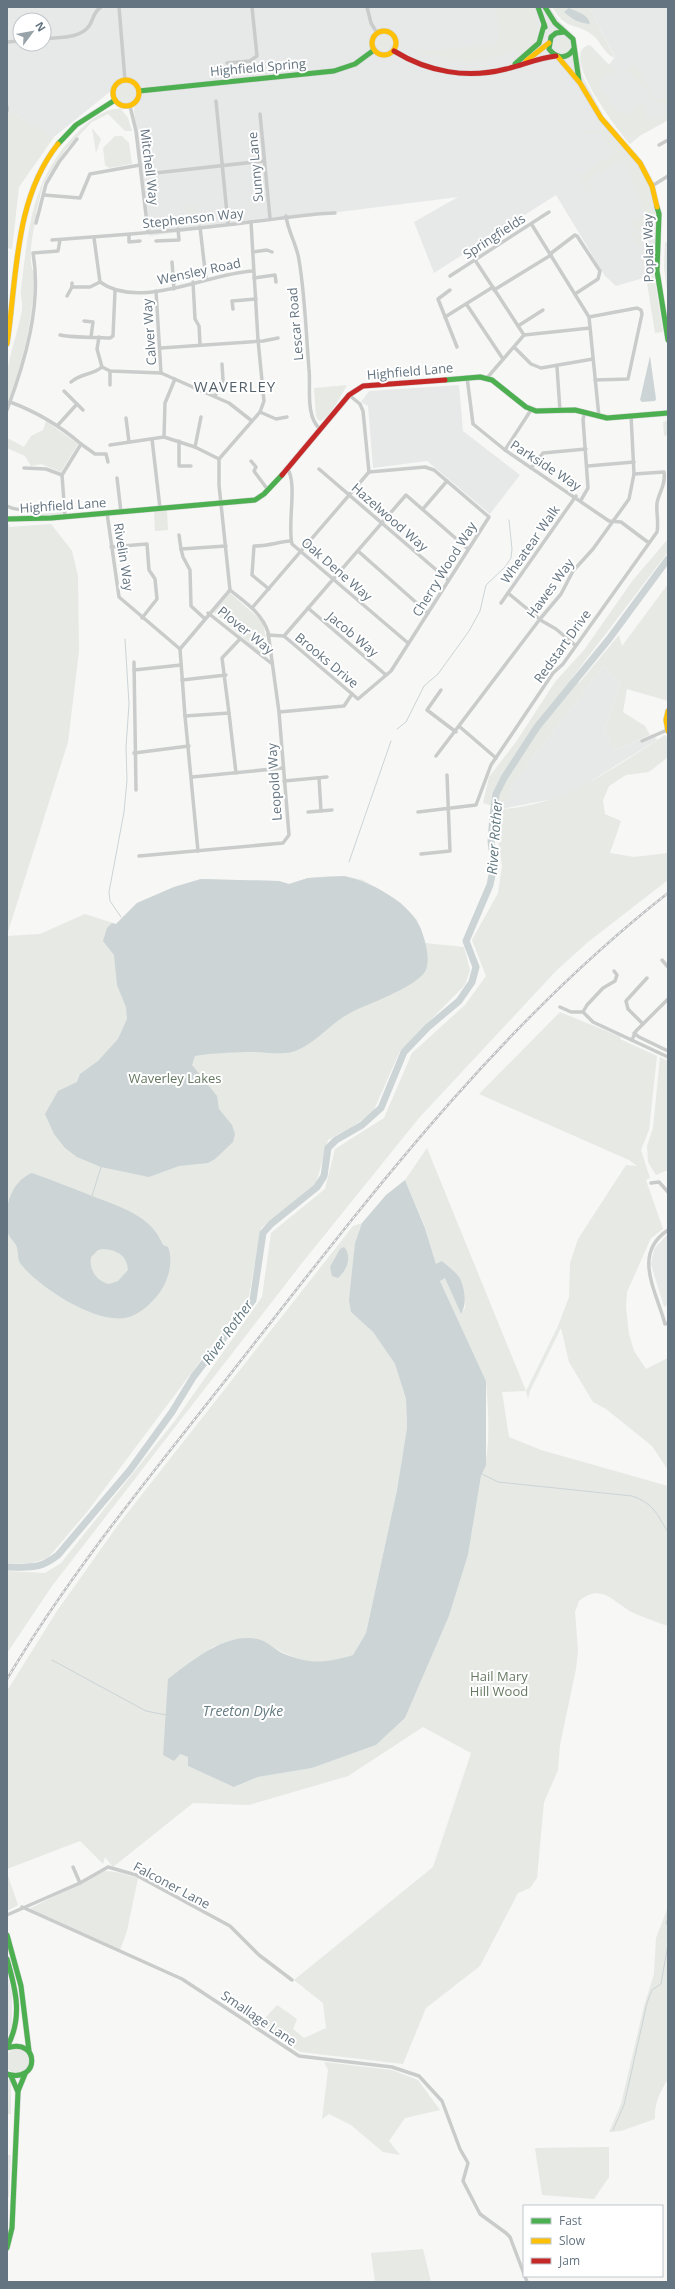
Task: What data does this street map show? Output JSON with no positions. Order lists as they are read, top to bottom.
{
  "streets": {
    "main road": ["Highfield Spring", "Poplar Way", "Highfield Lane"],
    "street": [
      "Mitchell Way",
      "Sunny Lane",
      "Stephenson Way",
      "Springfields",
      "Wensley Road",
      "Lescar Road",
      "Calver Way",
      "Parkside Way",
      "Hazelwood Way",
      "Wheatear Walk",
      "Rivelin Way",
      "Oak Dene Way",
      "Cherry Wood Way",
      "Hawes Way",
      "Plover Way",
      "Jacob Way",
      "Redstart Drive",
      "Brooks Drive",
      "Leopold Way",
      "Falconer Lane",
      "Smallage Lane"
    ]
  },
  "crossings": [
    ["Highfield Spring", "Mitchell Way"],
    ["Mitchell Way", "Stephenson Way"],
    ["Sunny Lane", "Stephenson Way"],
    ["Stephenson Way", "Lescar Road"],
    ["Wensley Road", "Calver Way"],
    ["Lescar Road", "Highfield Lane"],
    ["Highfield Lane", "Parkside Way"],
    ["Highfield Lane", "Rivelin Way"],
    ["Highfield Lane", "Oak Dene Way"],
    ["Parkside Way", "Wheatear Walk"],
    ["Parkside Way", "Hawes Way"],
    ["Parkside Way", "Redstart Drive"],
    ["Hazelwood Way", "Cherry Wood Way"],
    ["Oak Dene Way", "Cherry Wood Way"],
    ["Cherry Wood Way", "Jacob Way"],
    ["Cherry Wood Way", "Brooks Drive"],
    ["Hawes Way", "Redstart Drive"],
    ["Plover Way", "Leopold Way"],
    ["Falconer Lane", "Smallage Lane"]
  ],
  "districts": ["WAVERLEY"],
  "water": ["River Rother", "Treeton Dyke"],
  "parks": ["Waverley Lakes", "Hail Mary Hill Wood"],
  "legend": ["Fast", "Slow", "Jam"],
  "north": "top right"
}
